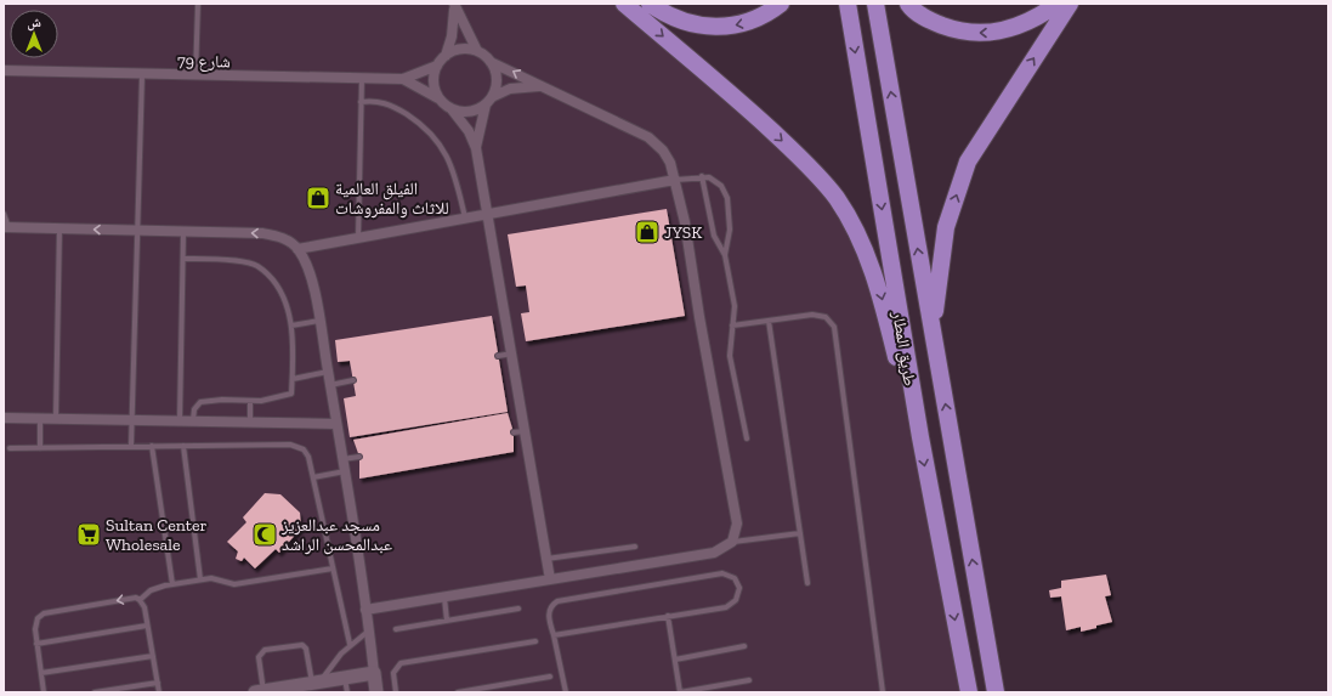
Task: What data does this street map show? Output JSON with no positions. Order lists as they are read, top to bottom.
{
  "streets": {
    "highway": ["طريق المطار"],
    "street": ["شارع 79"]
  },
  "places": {
    "shop": ["الفيلق العالمية للاثاث والمفروشات", "JYSK"],
    "supermarket": ["Sultan Center Wholesale"],
    "mosque": ["مسجد عبدالعزيز عبدالمحسن الراشد"]
  },
  "north": "top"
}
